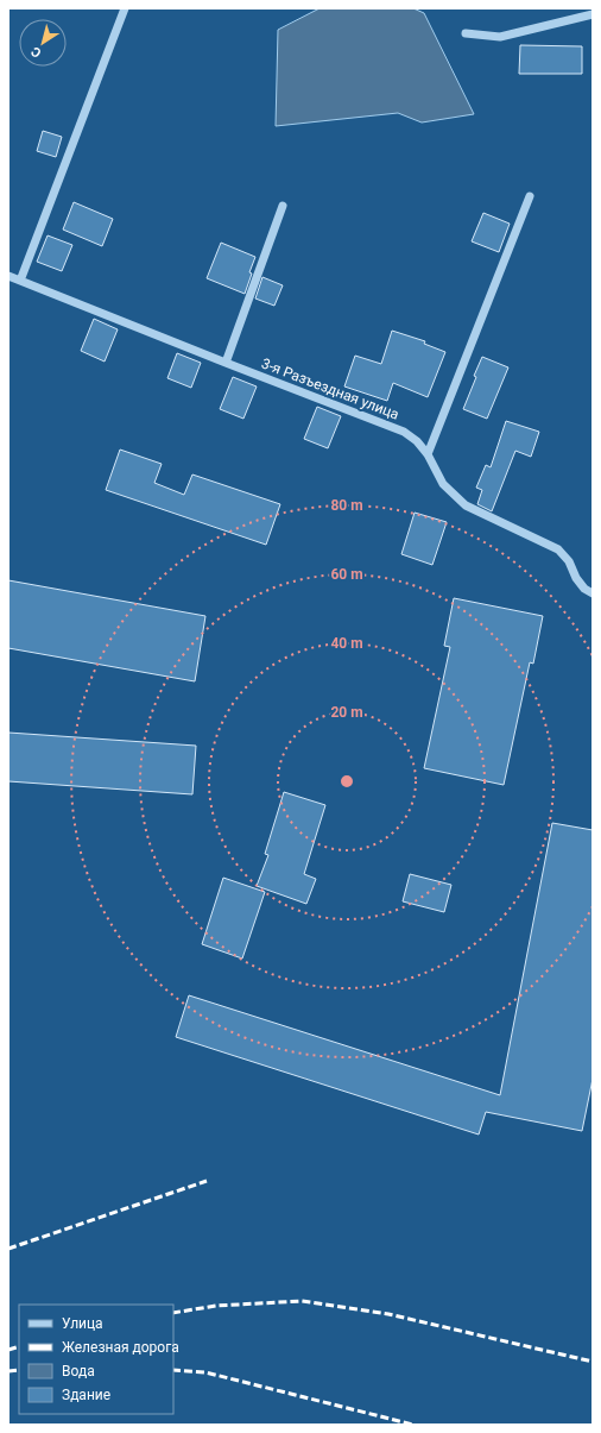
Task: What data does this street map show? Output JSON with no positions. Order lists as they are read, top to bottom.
{
  "streets": {
    "street": ["3-я Разъездная улица"]
  },
  "legend": [
    "Улица",
    "Железная дорога",
    "Вода",
    "Здание"
  ],
  "north": "bottom left",
  "rings": [
    "80 m",
    "60 m",
    "40 m",
    "20 m"
  ]
}
